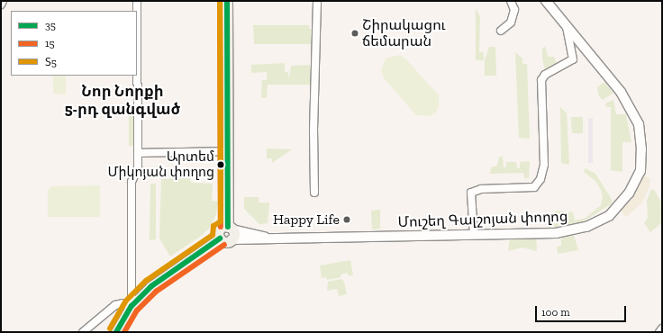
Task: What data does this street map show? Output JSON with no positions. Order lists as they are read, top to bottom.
{
  "streets": {
    "street": ["Մուշեղ Գալշոյան փողոց"]
  },
  "districts": ["Նոր Նորքի 5-րդ զանգված"],
  "places": ["Շիրակացու ճեմարան", "Արտեմ Միկոյան փողոց", "Happy Life"],
  "lines": ["transit line 35", "transit line 15", "transit line Տ5"],
  "legend": ["35", "15", "Տ5"],
  "scale_bar": "100 m"
}
